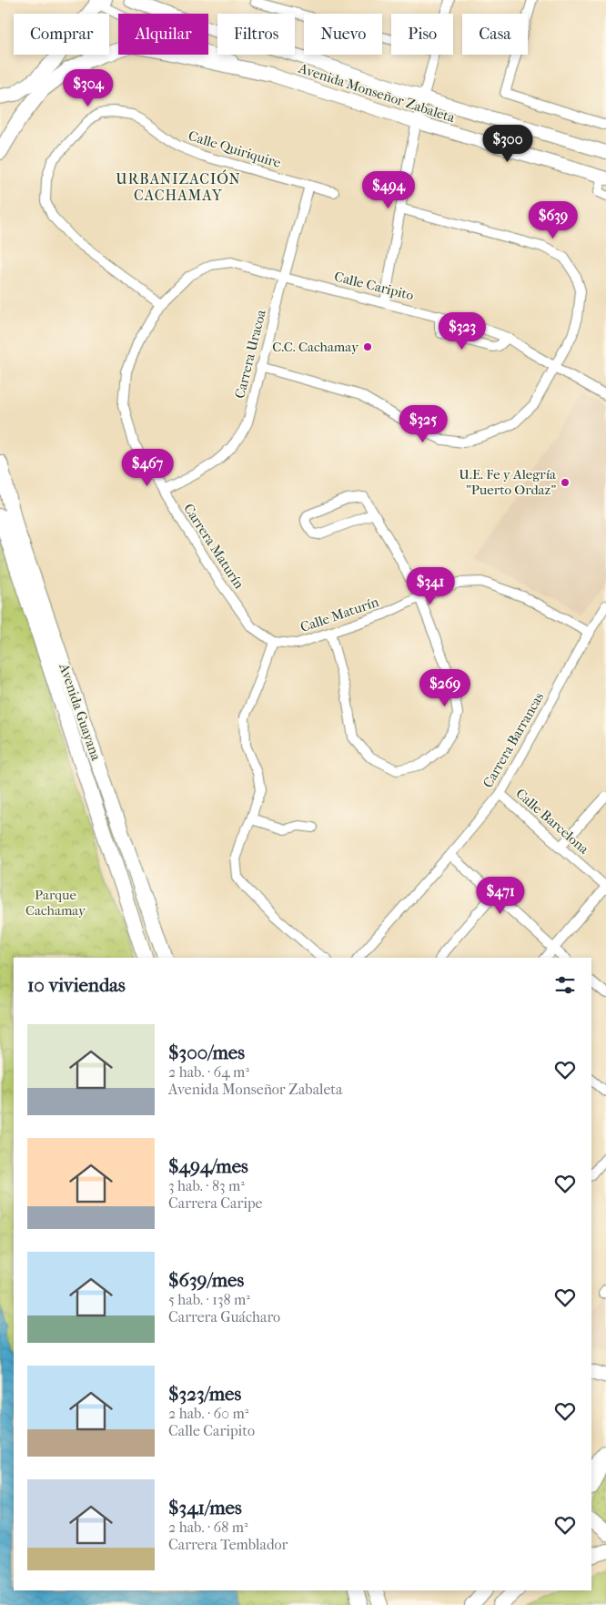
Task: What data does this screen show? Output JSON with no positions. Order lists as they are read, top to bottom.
{
  "streets": {
    "main road": ["Avenida Guayana"],
    "street": [
      "Avenida Monseñor Zabaleta",
      "Calle Quiriquire",
      "Calle Caripito",
      "Carrera Uracoa",
      "Carrera Maturín",
      "Calle Maturín",
      "Carrera Barrancas",
      "Calle Barcelona"
    ]
  },
  "crossings": [
    ["Calle Quiriquire", "Calle Caripito"],
    ["Calle Quiriquire", "Carrera Uracoa"],
    ["Calle Quiriquire", "Carrera Maturín"],
    ["Calle Caripito", "Carrera Uracoa"],
    ["Calle Caripito", "Carrera Maturín"],
    ["Carrera Uracoa", "Carrera Maturín"],
    ["Carrera Maturín", "Calle Maturín"],
    ["Calle Maturín", "Carrera Barrancas"],
    ["Carrera Barrancas", "Calle Barcelona"]
  ],
  "districts": ["URBANIZACIÓN CACHAMAY"],
  "parks": ["Parque Cachamay"],
  "places": ["C.C. Cachamay", "U.E. Fe y Alegría \"Puerto Ordaz\""],
  "page": {
    "chip": [
      "Comprar",
      "Alquilar",
      "Filtros",
      "Nuevo",
      "Piso",
      "Casa"
    ],
    "price": [
      "$304",
      "$300",
      "$494",
      "$639",
      "$323",
      "$325",
      "$467",
      "$341",
      "$269",
      "$471"
    ],
    "heading": "10 viviendas",
    "list": [
      {
        "name": "$300/mes",
        "note": "2 hab. · 64 m² · Avenida Monseñor Zabaleta"
      },
      {
        "name": "$494/mes",
        "note": "3 hab. · 83 m² · Carrera Caripe"
      },
      {
        "name": "$639/mes",
        "note": "5 hab. · 138 m² · Carrera Guácharo"
      },
      {
        "name": "$323/mes",
        "note": "2 hab. · 60 m² · Calle Caripito"
      },
      {
        "name": "$341/mes",
        "note": "2 hab. · 68 m² · Carrera Temblador"
      }
    ]
  }
}
